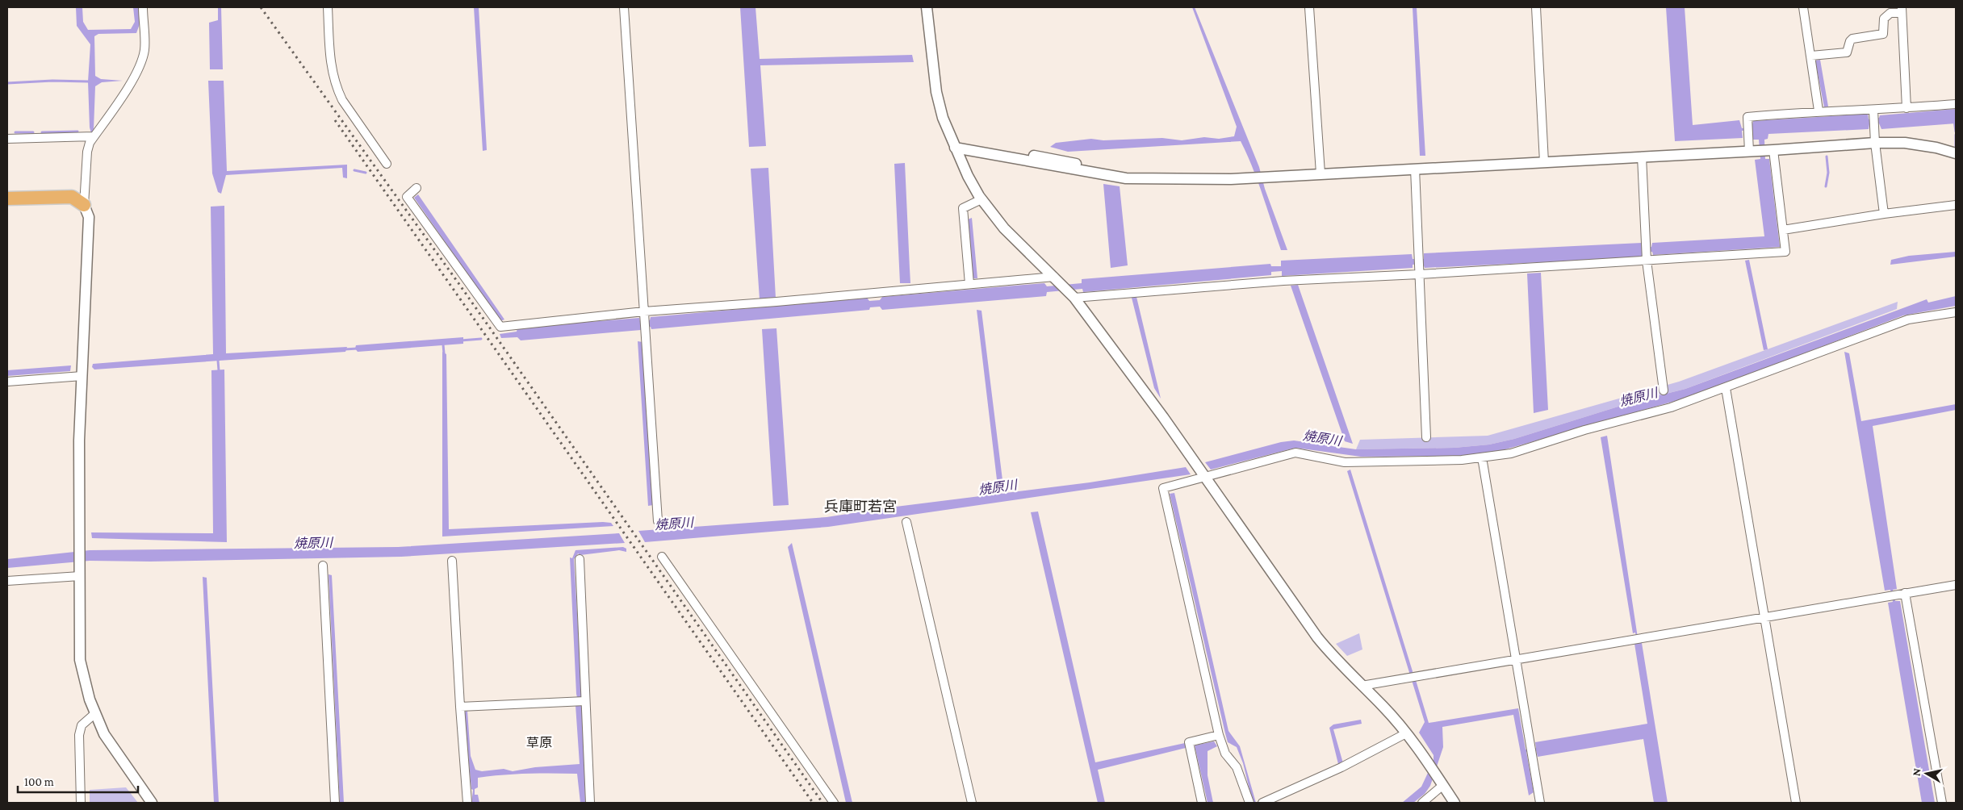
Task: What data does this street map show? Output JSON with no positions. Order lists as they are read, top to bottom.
{
  "districts": ["兵庫町若宮", "草原"],
  "water": ["焼原川"],
  "scale_bar": "100 m",
  "north": "left"
}
